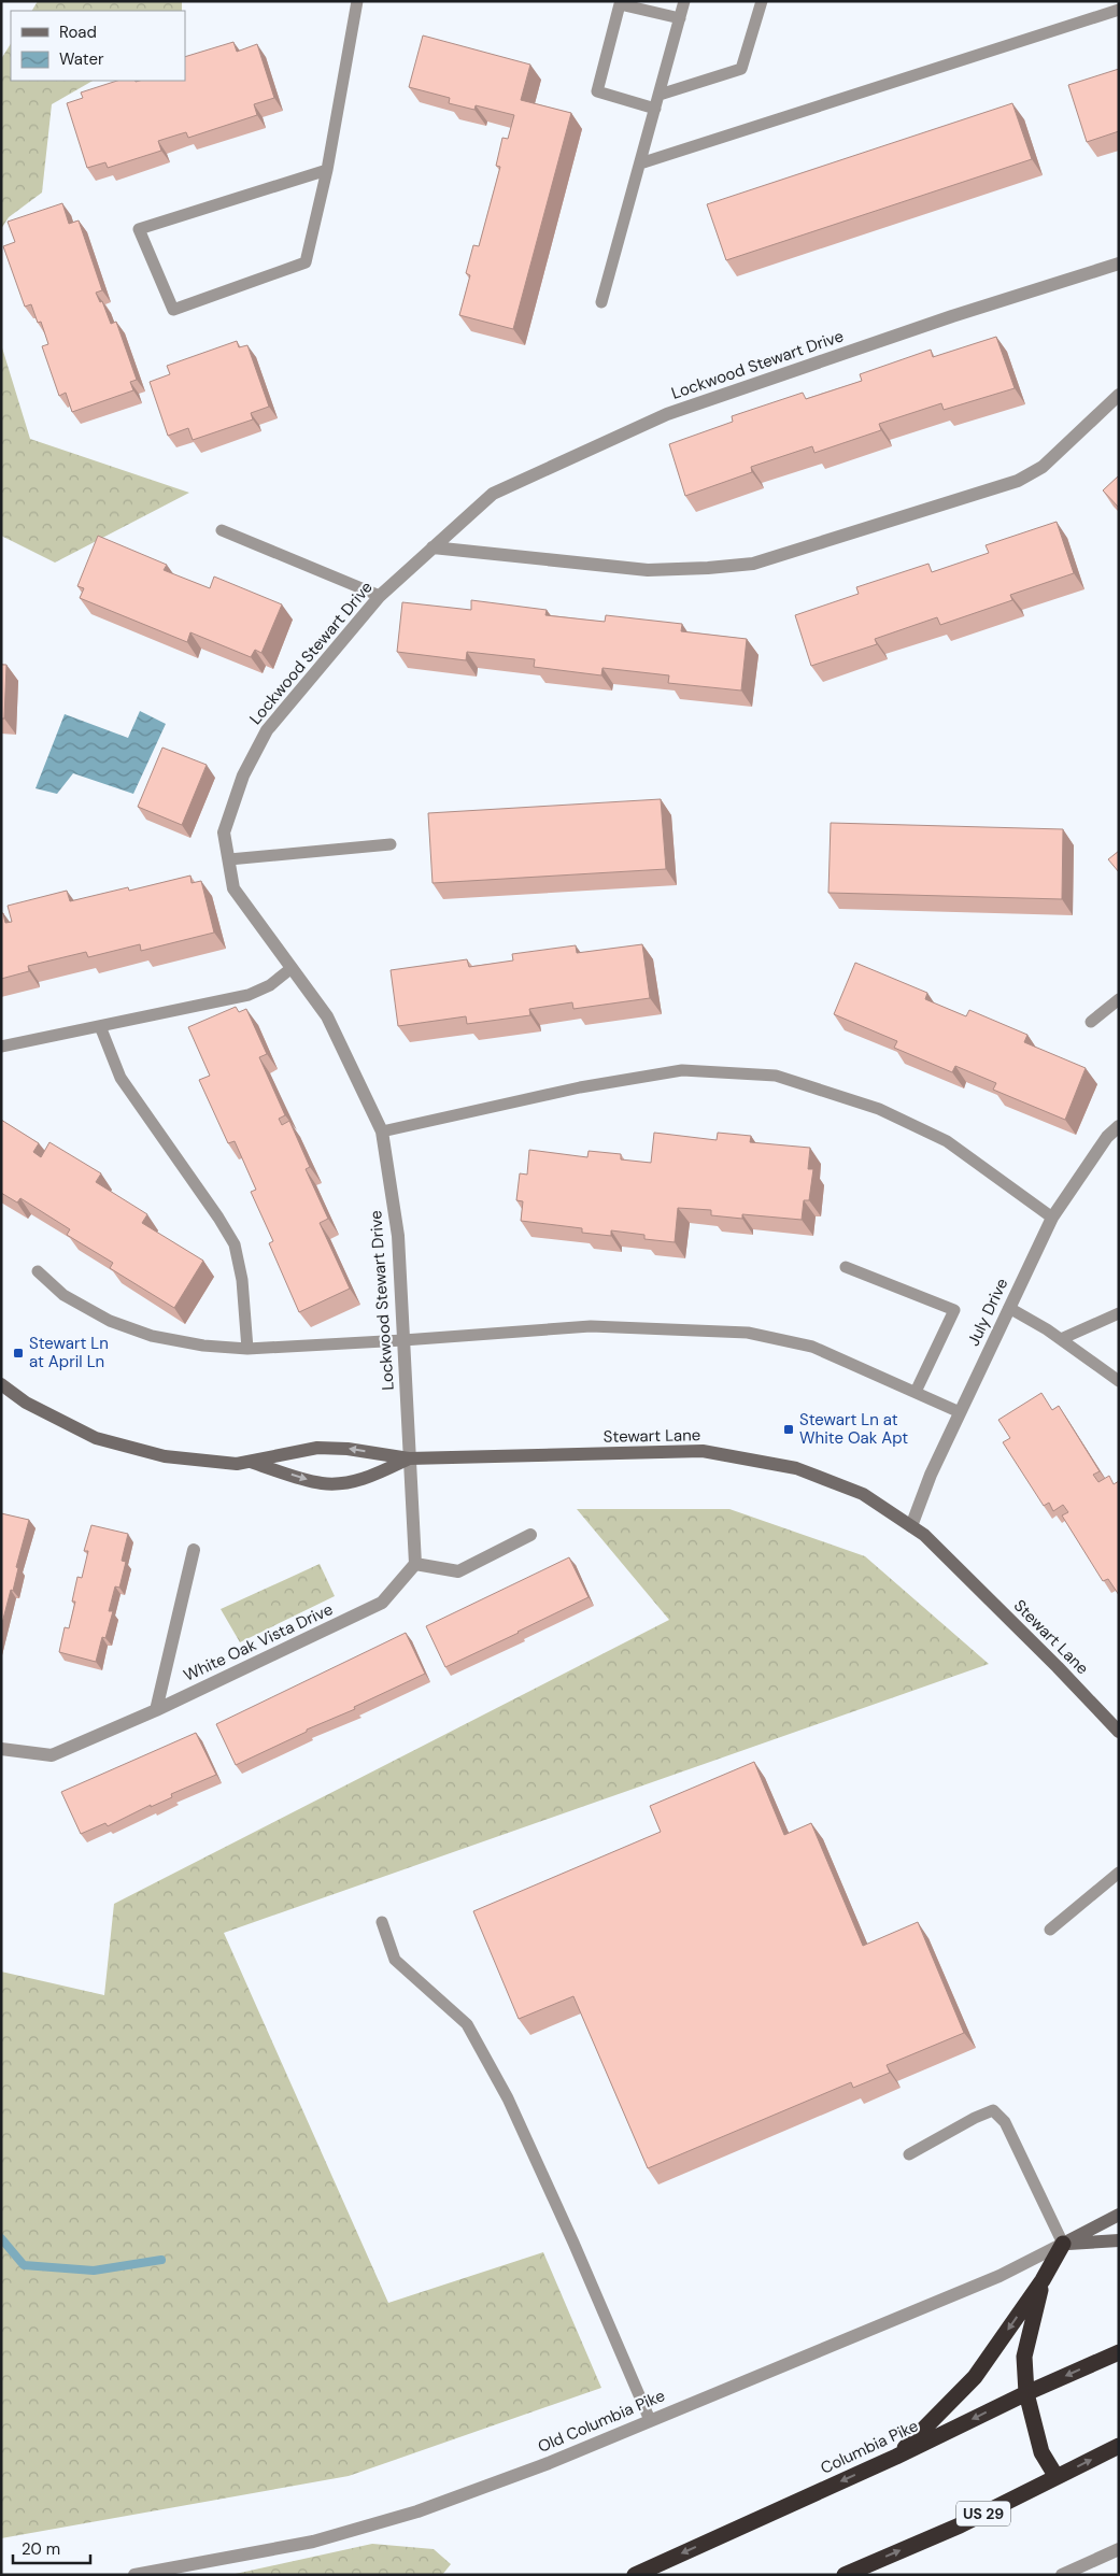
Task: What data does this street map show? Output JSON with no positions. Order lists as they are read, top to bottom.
{
  "streets": {
    "highway": ["Columbia Pike", "US 29"],
    "street": [
      "Lockwood Stewart Drive",
      "July Drive",
      "Stewart Lane",
      "White Oak Vista Drive",
      "Old Columbia Pike"
    ]
  },
  "crossings": [
    ["Lockwood Stewart Drive", "Stewart Lane"],
    ["July Drive", "Stewart Lane"]
  ],
  "places": {
    "transit": ["Stewart Ln at April Ln", "Stewart Ln at White Oak Apt"]
  },
  "legend": ["Road", "Water"],
  "scale_bar": "20 m"
}
